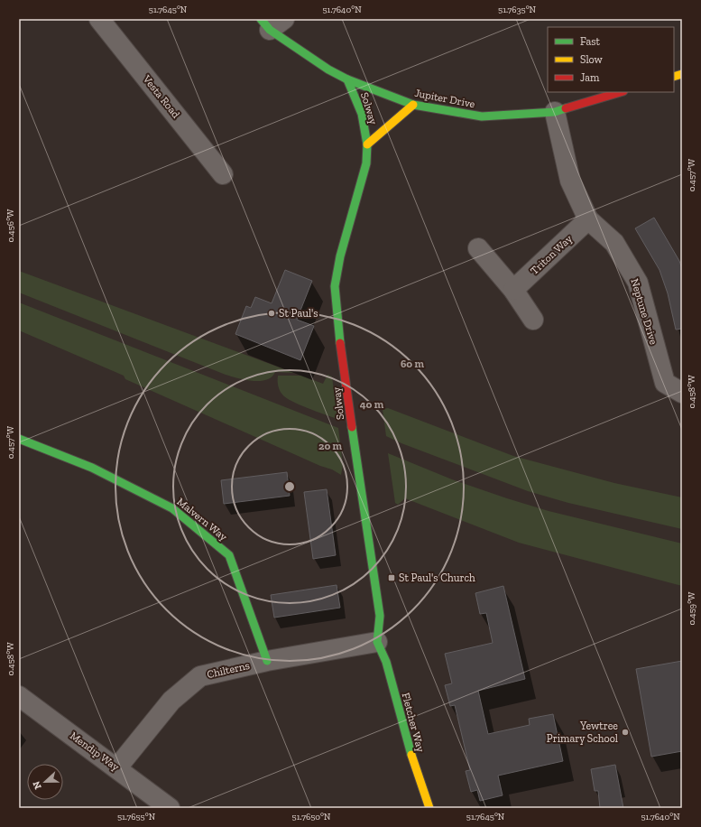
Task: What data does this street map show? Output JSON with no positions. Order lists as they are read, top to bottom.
{
  "streets": {
    "street": [
      "Vesta Road",
      "Jupiter Drive",
      "Solway",
      "Triton Way",
      "Neptune Drive",
      "Malvern Way",
      "Chilterns",
      "Fletcher Way",
      "Mendip Way"
    ]
  },
  "crossings": [
    ["Jupiter Drive", "Solway"],
    ["Jupiter Drive", "Neptune Drive"],
    ["Solway", "Chilterns"],
    ["Solway", "Fletcher Way"],
    ["Triton Way", "Neptune Drive"],
    ["Malvern Way", "Chilterns"],
    ["Chilterns", "Fletcher Way"],
    ["Chilterns", "Mendip Way"]
  ],
  "places": {
    "other": ["St Paul's", "Yewtree Primary School"],
    "transit": ["St Paul's Church"]
  },
  "legend": ["Fast", "Slow", "Jam"],
  "north": "left",
  "coordinates": [
    "51.7645°N",
    "51.7640°N",
    "51.7635°N",
    "0.457°W",
    "0.456°W",
    "0.458°W",
    "0.459°W",
    "51.7655°N",
    "51.7650°N"
  ],
  "rings": ["60 m", "40 m", "20 m"]
}
